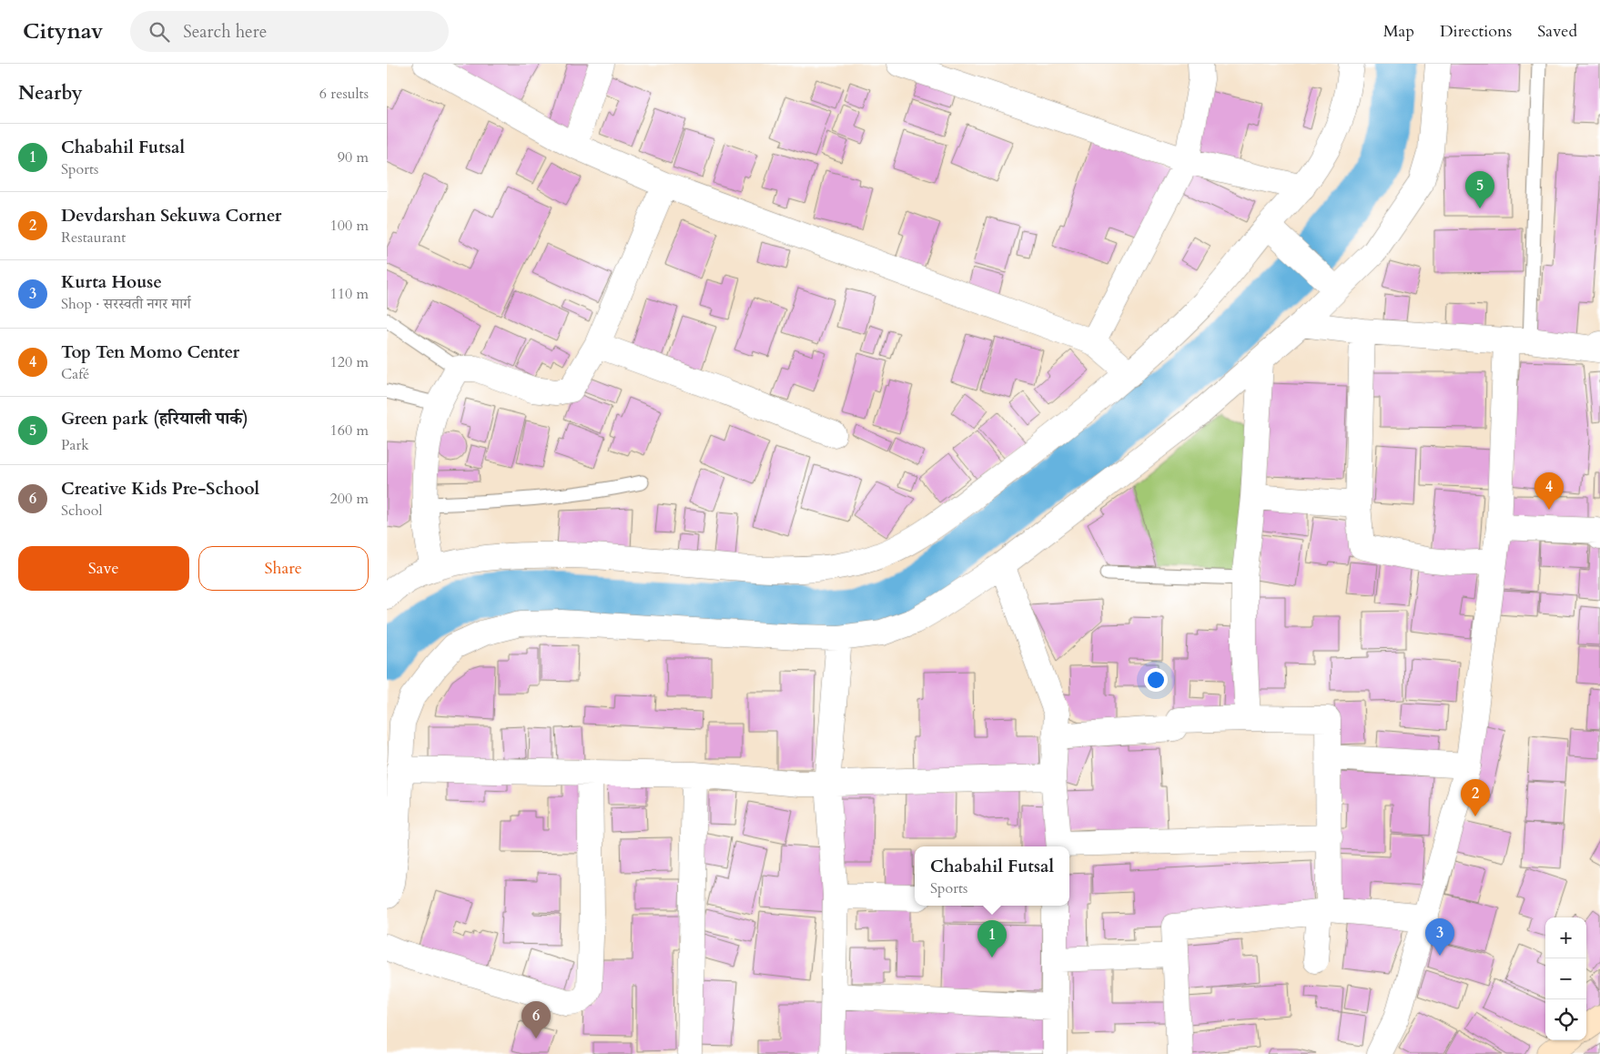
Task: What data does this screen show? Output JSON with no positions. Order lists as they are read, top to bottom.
{
  "page": {
    "header": "Citynav",
    "search": "Search here",
    "nav": ["Map", "Directions", "Saved"],
    "heading": ["Nearby", "6 results"],
    "list": [
      {
        "mark": "1",
        "name": "Chabahil Futsal",
        "note": "Sports",
        "value": "90 m"
      },
      {
        "mark": "2",
        "name": "Devdarshan Sekuwa Corner",
        "note": "Restaurant",
        "value": "100 m"
      },
      {
        "mark": "3",
        "name": "Kurta House",
        "note": "Shop · सरस्वती नगर मार्ग",
        "value": "110 m"
      },
      {
        "mark": "4",
        "name": "Top Ten Momo Center",
        "note": "Café",
        "value": "120 m"
      },
      {
        "mark": "5",
        "name": "Green park (हरियाली पार्क)",
        "note": "Park",
        "value": "160 m"
      },
      {
        "mark": "6",
        "name": "Creative Kids Pre-School",
        "note": "School",
        "value": "200 m"
      }
    ],
    "pins": [
      "5",
      "4",
      "2",
      "3",
      "1",
      "6"
    ],
    "buttons": ["Save", "Share"],
    "popup": ["Chabahil Futsal", "Sports"],
    "map_buttons": ["+", "−"]
  }
}
